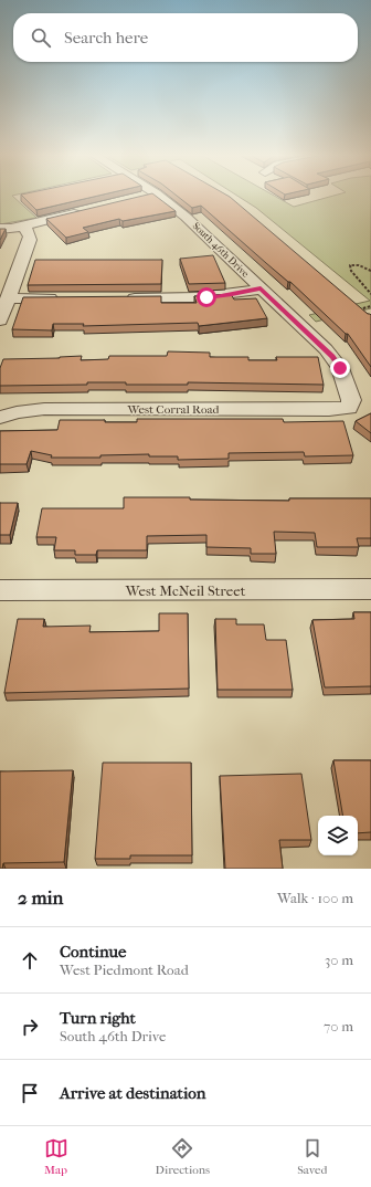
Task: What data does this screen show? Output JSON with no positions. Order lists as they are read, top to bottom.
{
  "streets": {
    "street": ["South 46th Drive", "West Corral Road", "West McNeil Street"]
  },
  "crossings": [
    ["South 46th Drive", "West Corral Road"]
  ],
  "page": {
    "search": "Search here",
    "heading": ["2 min", "Walk · 100 m"],
    "list": [
      ["Continue", "West Piedmont Road", "30 m"],
      ["Turn right", "South 46th Drive", "70 m"],
      "Arrive at destination"
    ],
    "nav": ["Map", "Directions", "Saved"]
  }
}
